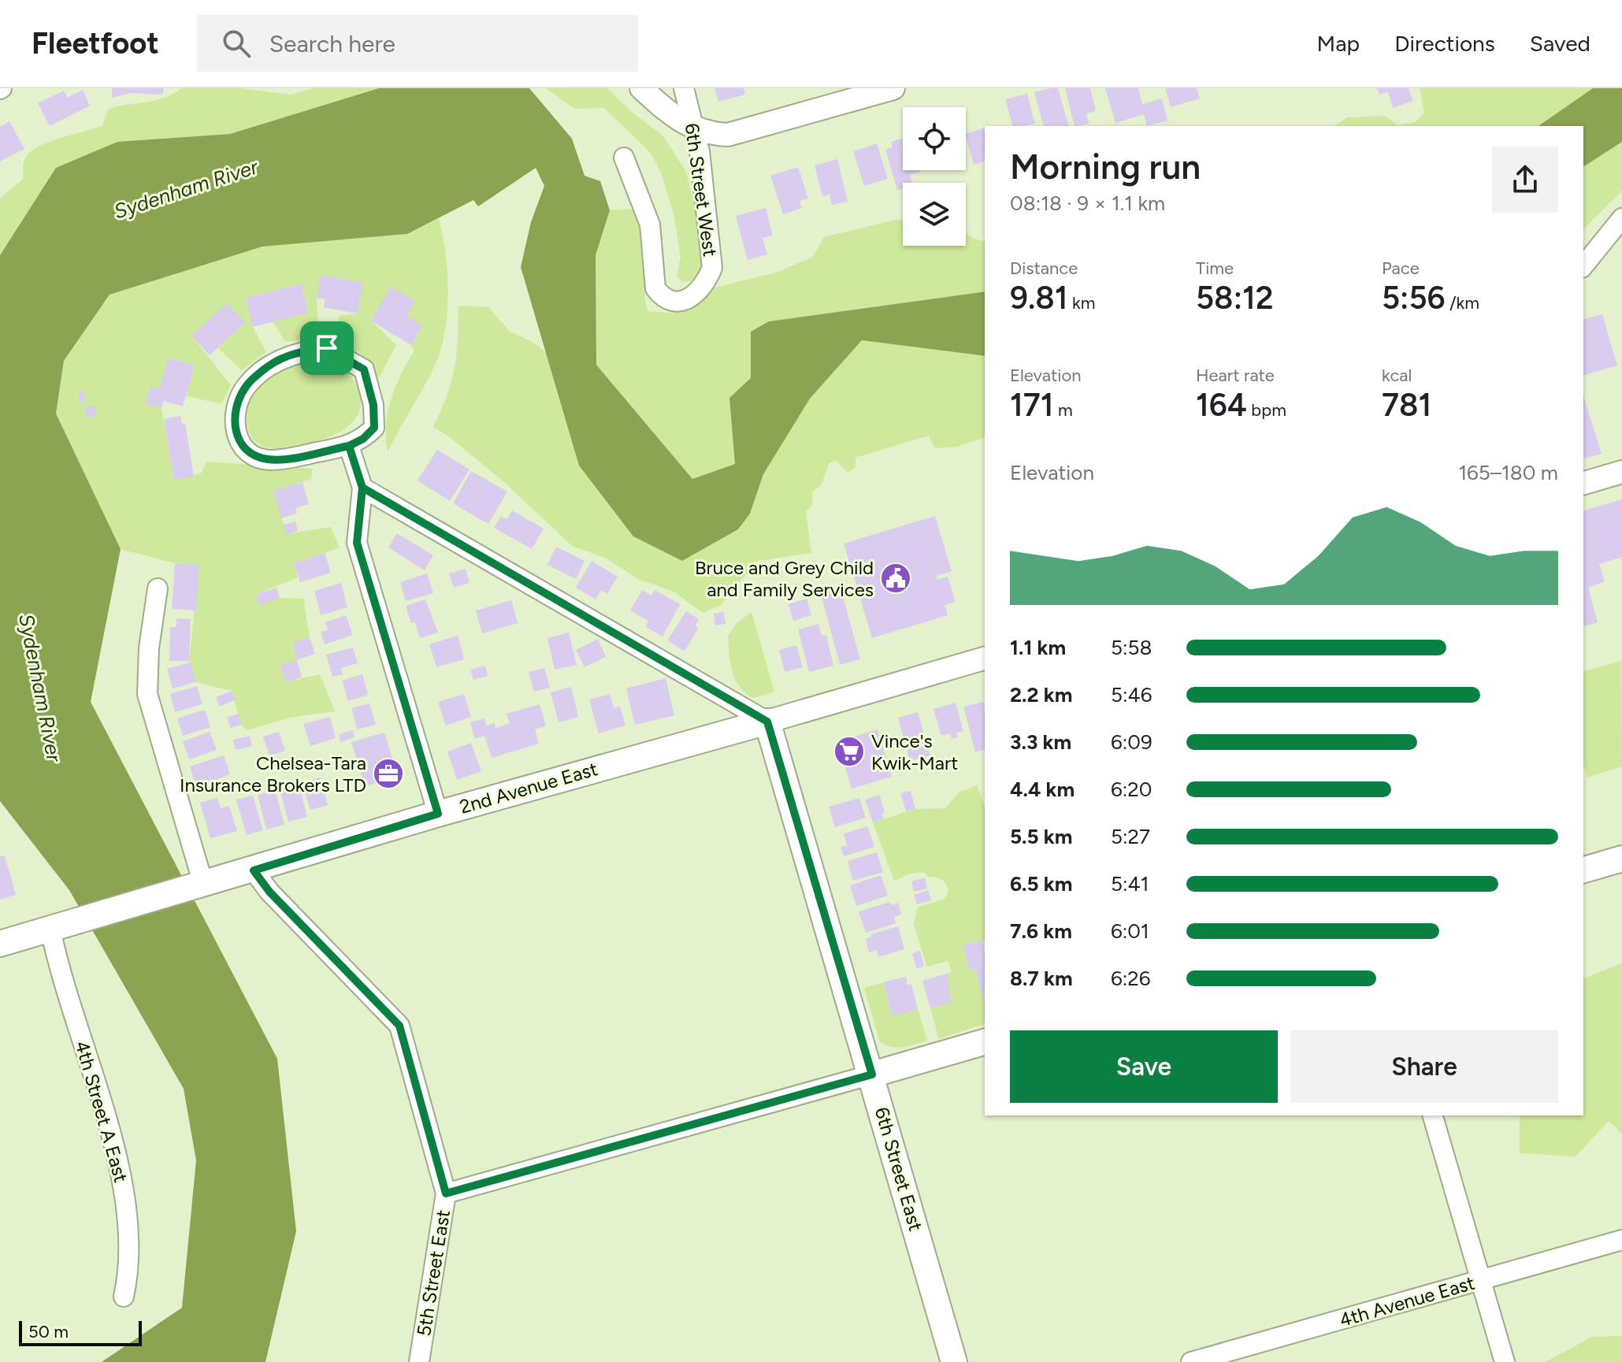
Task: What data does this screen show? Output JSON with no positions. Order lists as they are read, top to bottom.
{
  "streets": {
    "main road": ["2nd Avenue East", "6th Street East"],
    "street": [
      "6th Street West",
      "4th Street A East",
      "5th Street East",
      "4th Avenue East"
    ]
  },
  "crossings": [
    ["2nd Avenue East", "4th Street A East"],
    ["2nd Avenue East", "6th Street East"],
    ["2nd Avenue East", "5th Street East"]
  ],
  "water": ["Sydenham River"],
  "places": {
    "public building": ["Bruce and Grey Child and Family Services"],
    "supermarket": ["Vince's Kwik-Mart"],
    "office": ["Chelsea-Tara Insurance Brokers LTD"]
  },
  "scale_bar": "50 m",
  "page": {
    "header": "Fleetfoot",
    "search": "Search here",
    "nav": ["Map", "Directions", "Saved"],
    "heading": ["Morning run", "08:18 · 9 × 1.1 km"],
    "stats": [
      ["Distance", "9.81 km"],
      ["Time", "58:12"],
      ["Pace", "5:56 /km"],
      ["Elevation", "171 m"],
      ["Heart rate", "164 bpm"],
      ["kcal", "781"]
    ],
    "chart": ["Elevation", "165–180 m"],
    "list": [
      {
        "name": "1.1 km",
        "note": "5:58"
      },
      {
        "name": "2.2 km",
        "note": "5:46"
      },
      {
        "name": "3.3 km",
        "note": "6:09"
      },
      {
        "name": "4.4 km",
        "note": "6:20"
      },
      {
        "name": "5.5 km",
        "note": "5:27"
      },
      {
        "name": "6.5 km",
        "note": "5:41"
      },
      {
        "name": "7.6 km",
        "note": "6:01"
      },
      {
        "name": "8.7 km",
        "note": "6:26"
      }
    ],
    "buttons": ["Save", "Share"],
    "scale": "50 m"
  }
}
